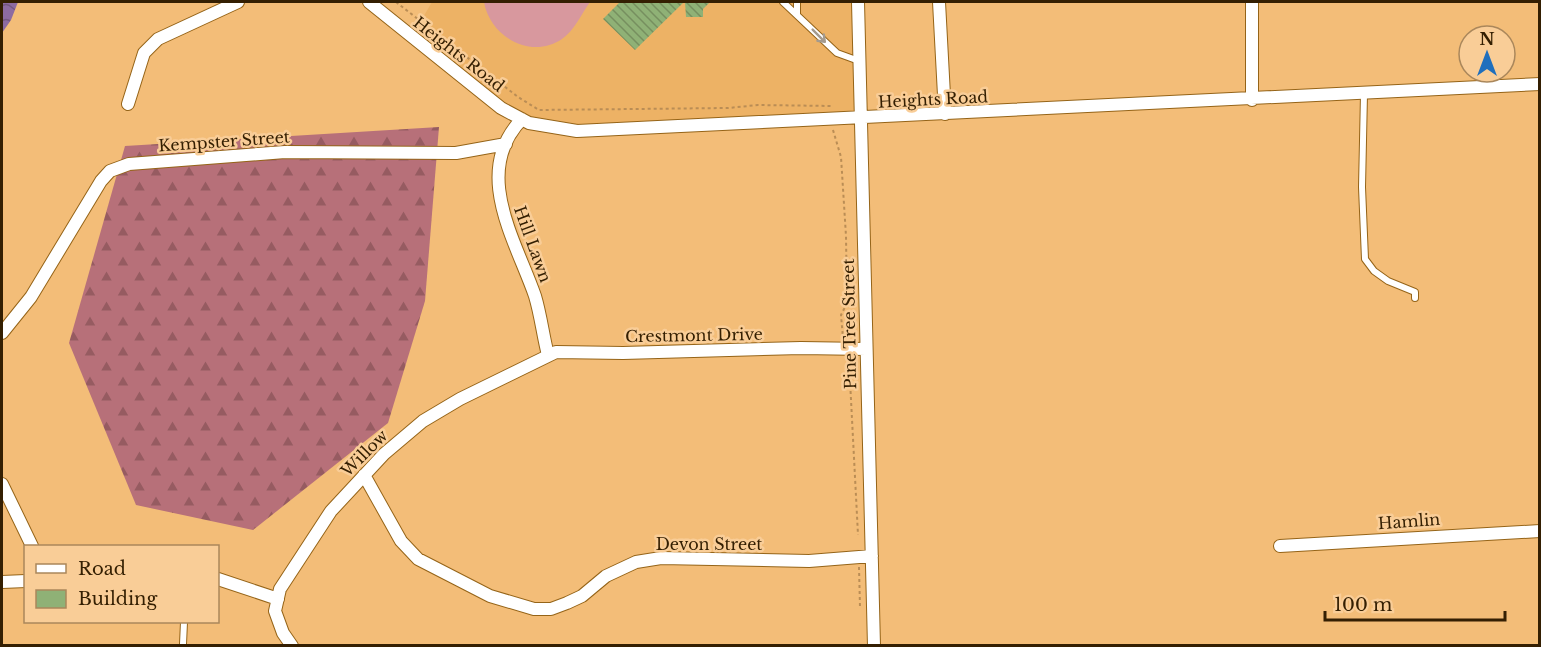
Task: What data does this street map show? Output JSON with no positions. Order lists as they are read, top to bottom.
{
  "streets": {
    "street": [
      "Heights Road",
      "Kempster Street",
      "Hill Lawn",
      "Pine Tree Street",
      "Crestmont Drive",
      "Willow",
      "Hamlin",
      "Devon Street"
    ]
  },
  "crossings": [
    ["Heights Road", "Pine Tree Street"],
    ["Kempster Street", "Hill Lawn"],
    ["Hill Lawn", "Crestmont Drive"],
    ["Pine Tree Street", "Crestmont Drive"],
    ["Pine Tree Street", "Devon Street"],
    ["Crestmont Drive", "Willow"],
    ["Willow", "Devon Street"]
  ],
  "legend": ["Road", "Building"],
  "scale_bar": "100 m",
  "north": "top"
}
